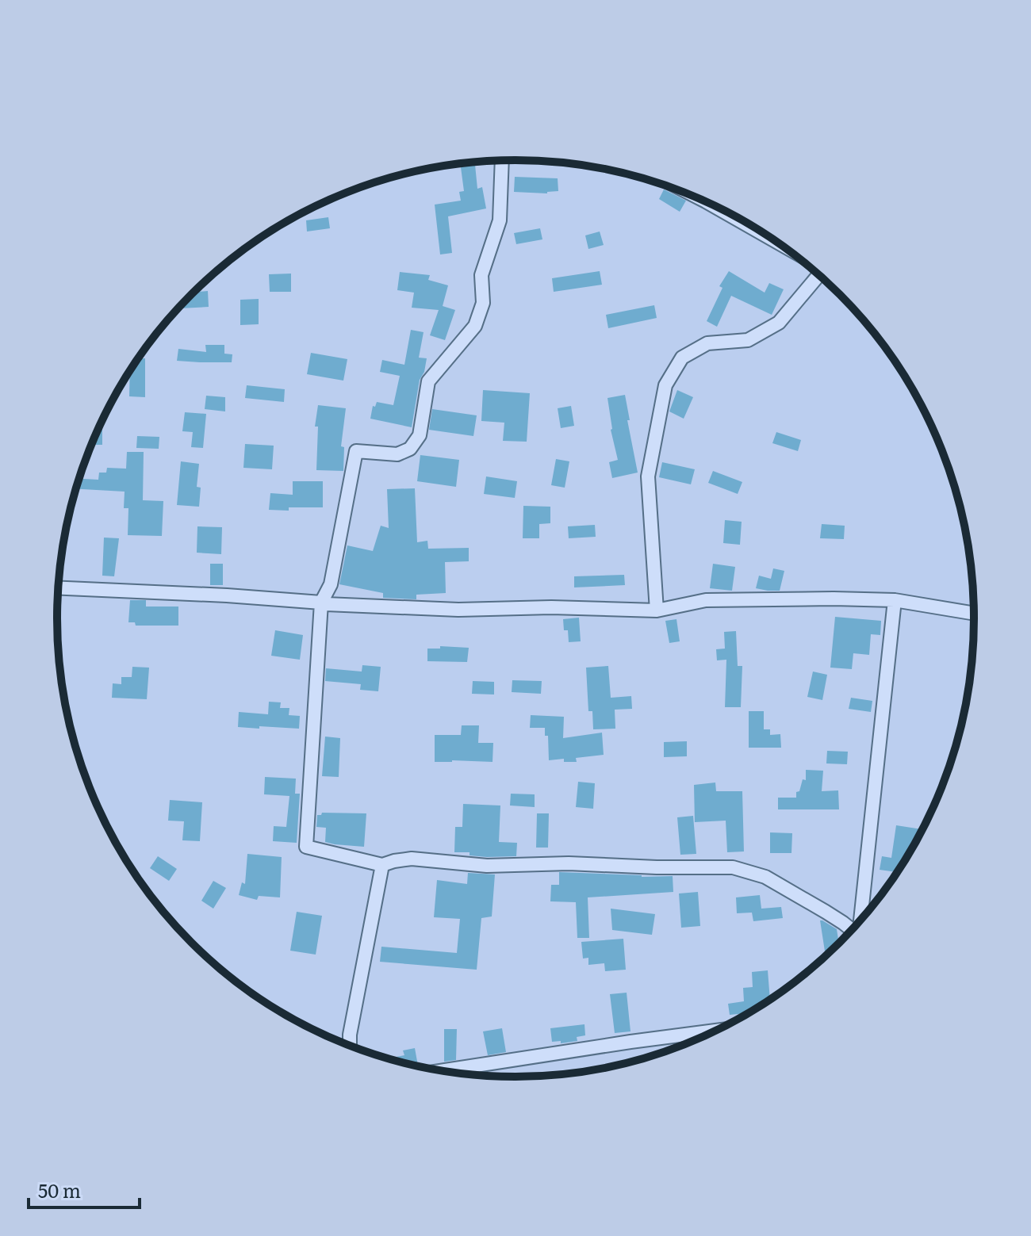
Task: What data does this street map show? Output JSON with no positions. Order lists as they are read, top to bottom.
{
  "scale_bar": "50 m"
}
